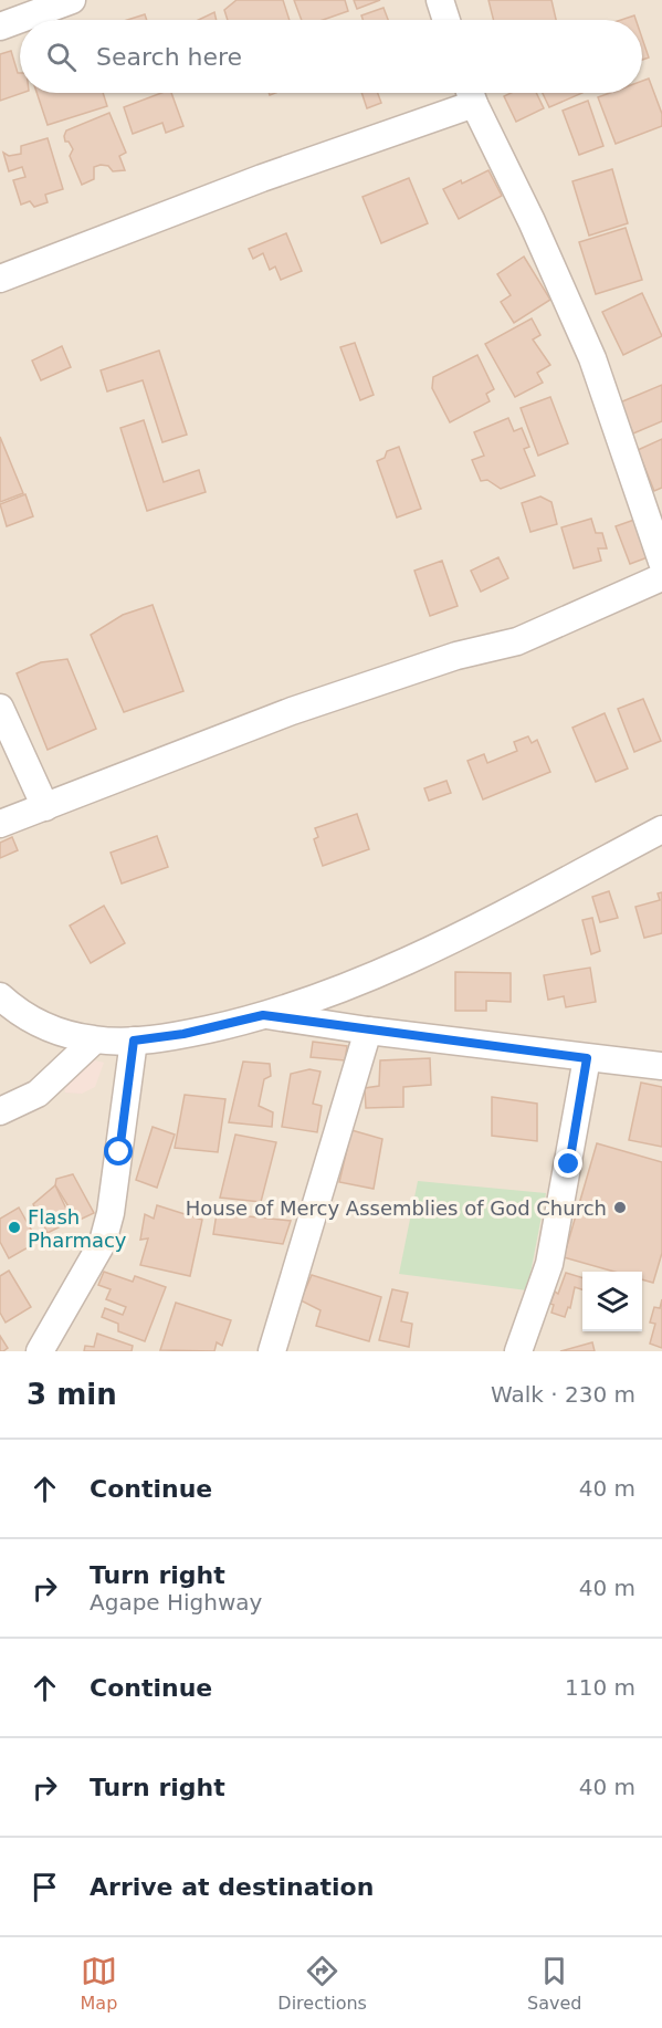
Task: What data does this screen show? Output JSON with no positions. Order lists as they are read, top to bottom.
{
  "places": ["House of Mercy Assemblies of God Church", "Flash Pharmacy"],
  "page": {
    "search": "Search here",
    "heading": ["3 min", "Walk · 230 m"],
    "list": [
      ["Continue", "40 m"],
      ["Turn right", "Agape Highway", "40 m"],
      ["Continue", "110 m"],
      ["Turn right", "40 m"],
      "Arrive at destination"
    ],
    "nav": ["Map", "Directions", "Saved"]
  }
}
